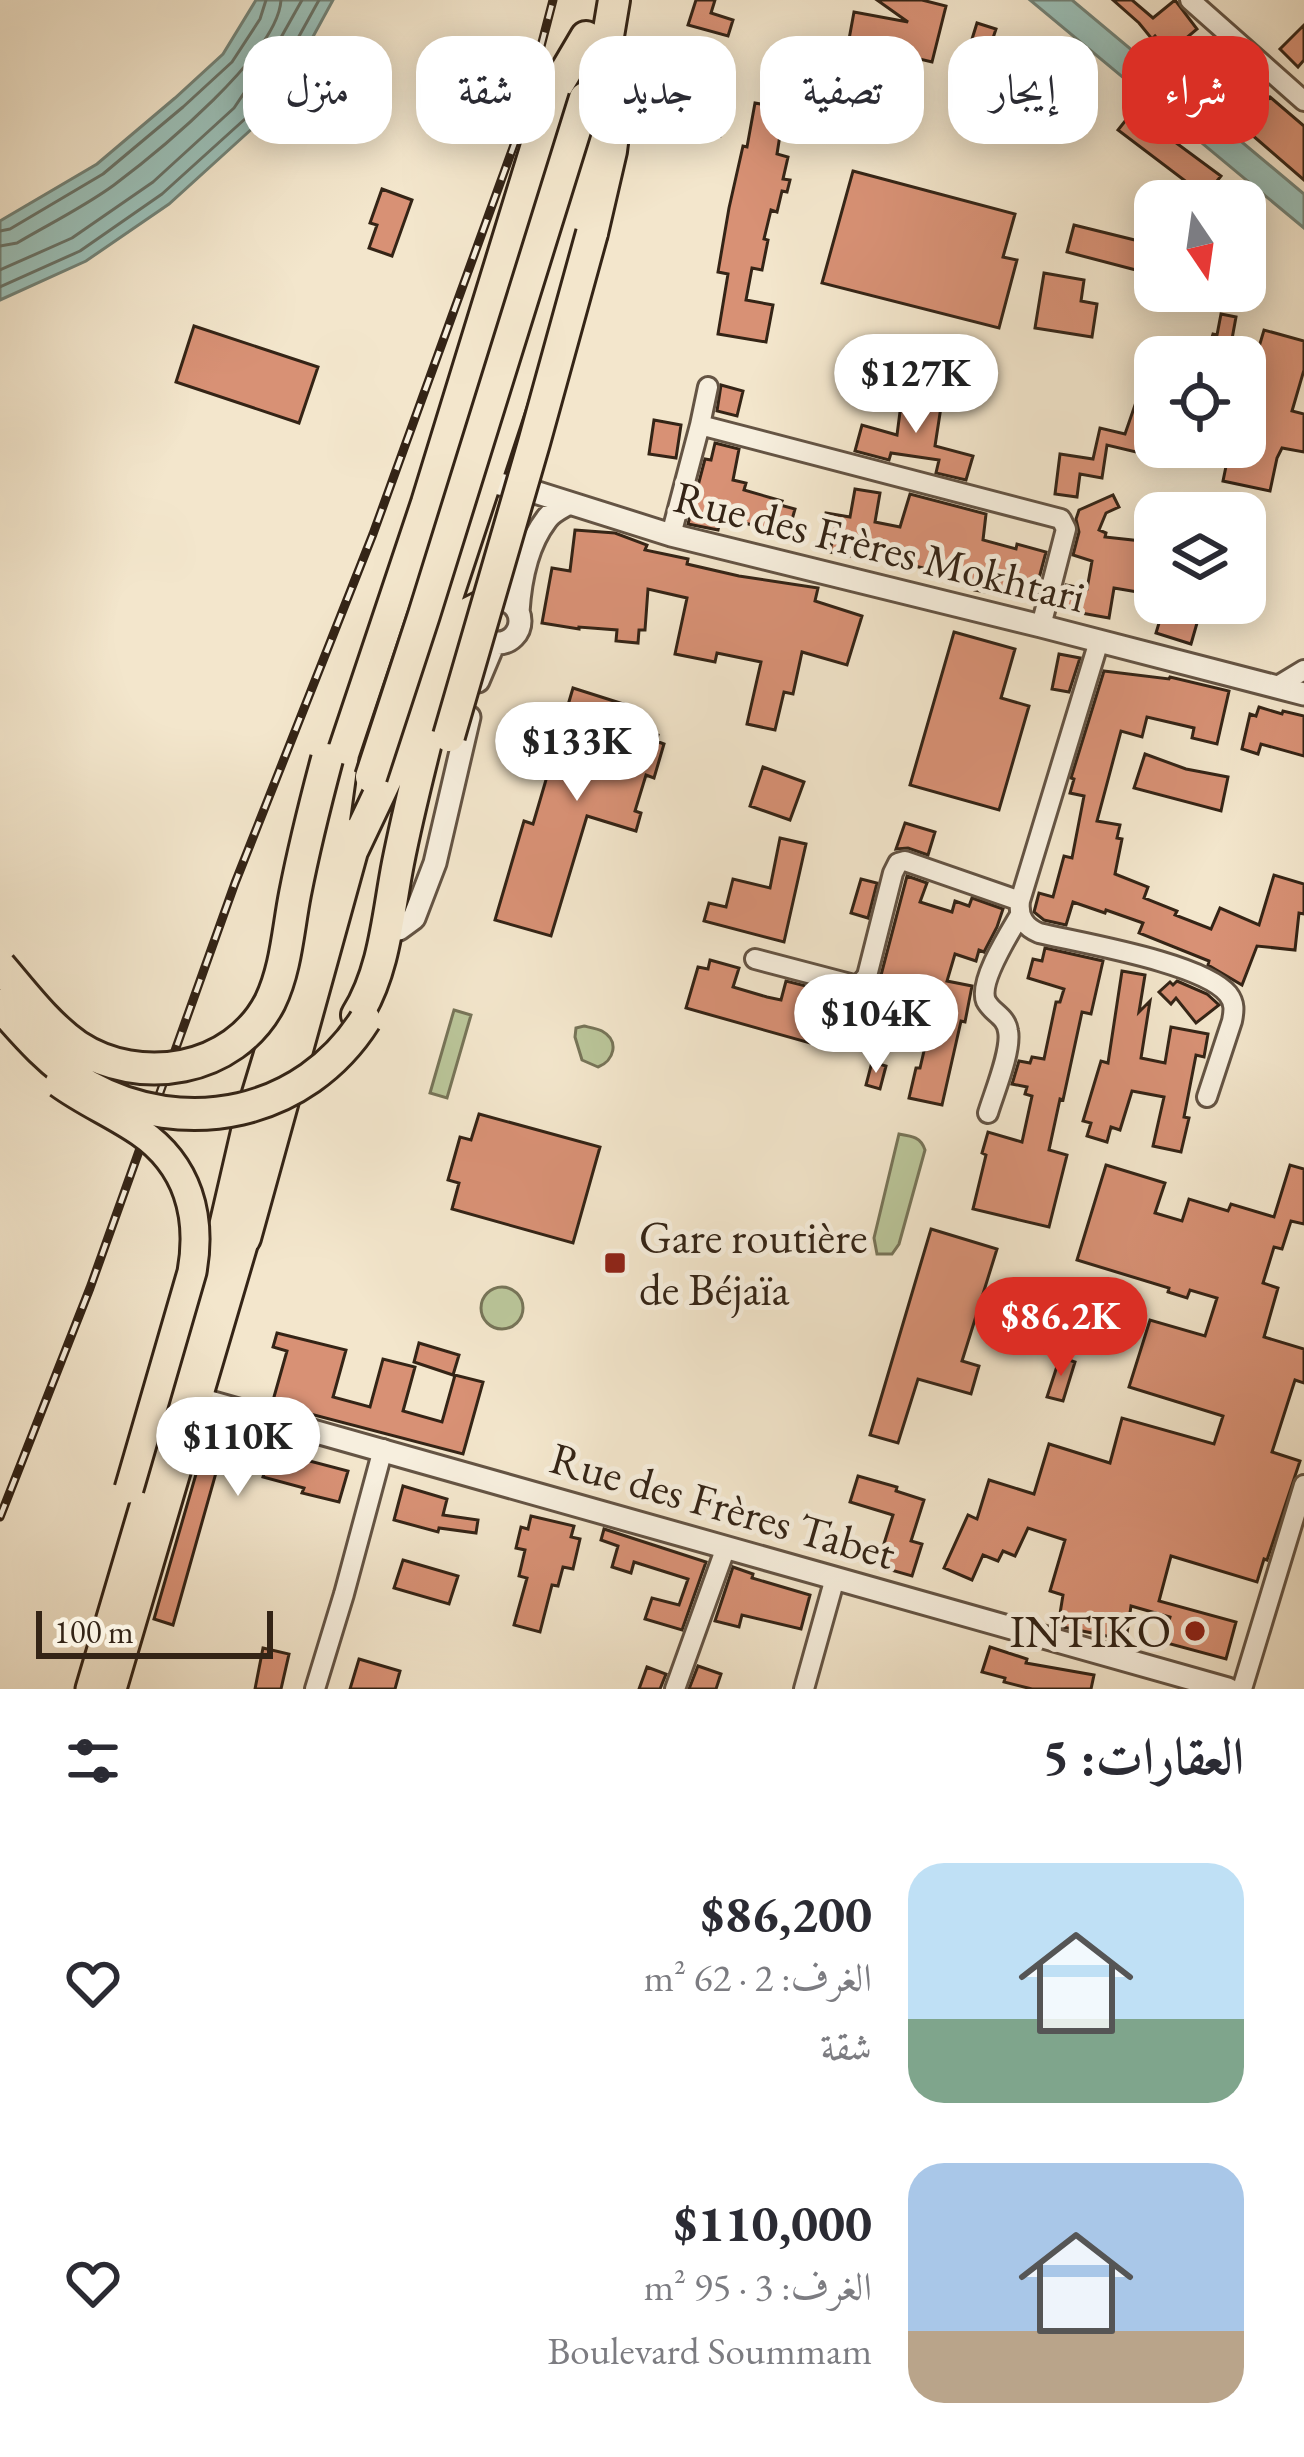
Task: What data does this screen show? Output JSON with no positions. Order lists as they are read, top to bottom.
{
  "streets": {
    "street": ["Rue des Frères Mokhtari", "Rue des Frères Tabet"]
  },
  "places": {
    "transit": ["Gare routière de Béjaïa"],
    "other": ["INTIKO"]
  },
  "scale_bar": "100 m",
  "north": "bottom",
  "page": {
    "chip": [
      "شراء",
      "إيجار",
      "تصفية",
      "جديد",
      "شقة",
      "منزل"
    ],
    "price": [
      "$127K",
      "$133K",
      "$104K",
      "$86.2K",
      "$110K"
    ],
    "scale": "100 m",
    "heading": "العقارات: 5",
    "list": [
      {
        "name": "$86,200",
        "note": "الغرف: 2 · 62 m² · شقة"
      },
      {
        "name": "$110,000",
        "note": "الغرف: 3 · 95 m² · Boulevard Soummam"
      }
    ]
  }
}
